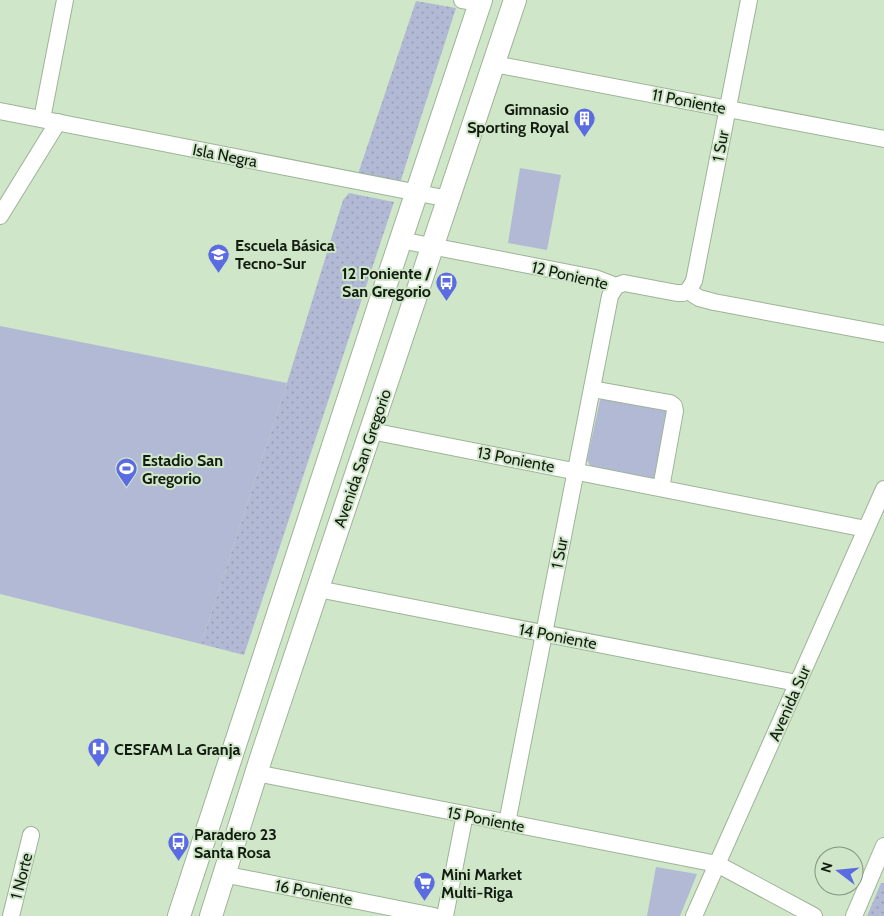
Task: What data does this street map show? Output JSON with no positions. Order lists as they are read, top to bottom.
{
  "streets": {
    "main road": ["Avenida San Gregorio"],
    "street": [
      "11 Poniente",
      "1 Sur",
      "Isla Negra",
      "12 Poniente",
      "13 Poniente",
      "14 Poniente",
      "Avenida Sur",
      "15 Poniente",
      "1 Norte",
      "16 Poniente"
    ]
  },
  "crossings": [
    ["11 Poniente", "1 Sur"],
    ["11 Poniente", "Avenida San Gregorio"],
    ["1 Sur", "12 Poniente"],
    ["1 Sur", "13 Poniente"],
    ["1 Sur", "14 Poniente"],
    ["1 Sur", "15 Poniente"],
    ["Isla Negra", "Avenida San Gregorio"],
    ["12 Poniente", "Avenida San Gregorio"],
    ["Avenida San Gregorio", "13 Poniente"],
    ["Avenida San Gregorio", "14 Poniente"],
    ["Avenida San Gregorio", "15 Poniente"],
    ["Avenida San Gregorio", "16 Poniente"],
    ["13 Poniente", "Avenida Sur"],
    ["14 Poniente", "Avenida Sur"],
    ["Avenida Sur", "15 Poniente"]
  ],
  "places": {
    "building": ["Gimnasio Sporting Royal"],
    "school or university": ["Escuela Básica Tecno-Sur"],
    "bus stop": ["12 Poniente / San Gregorio", "Paradero 23 Santa Rosa"],
    "sports": ["Estadio San Gregorio"],
    "hospital": ["CESFAM La Granja"],
    "supermarket": ["Mini Market Multi-Riga"]
  },
  "north": "left"
}
